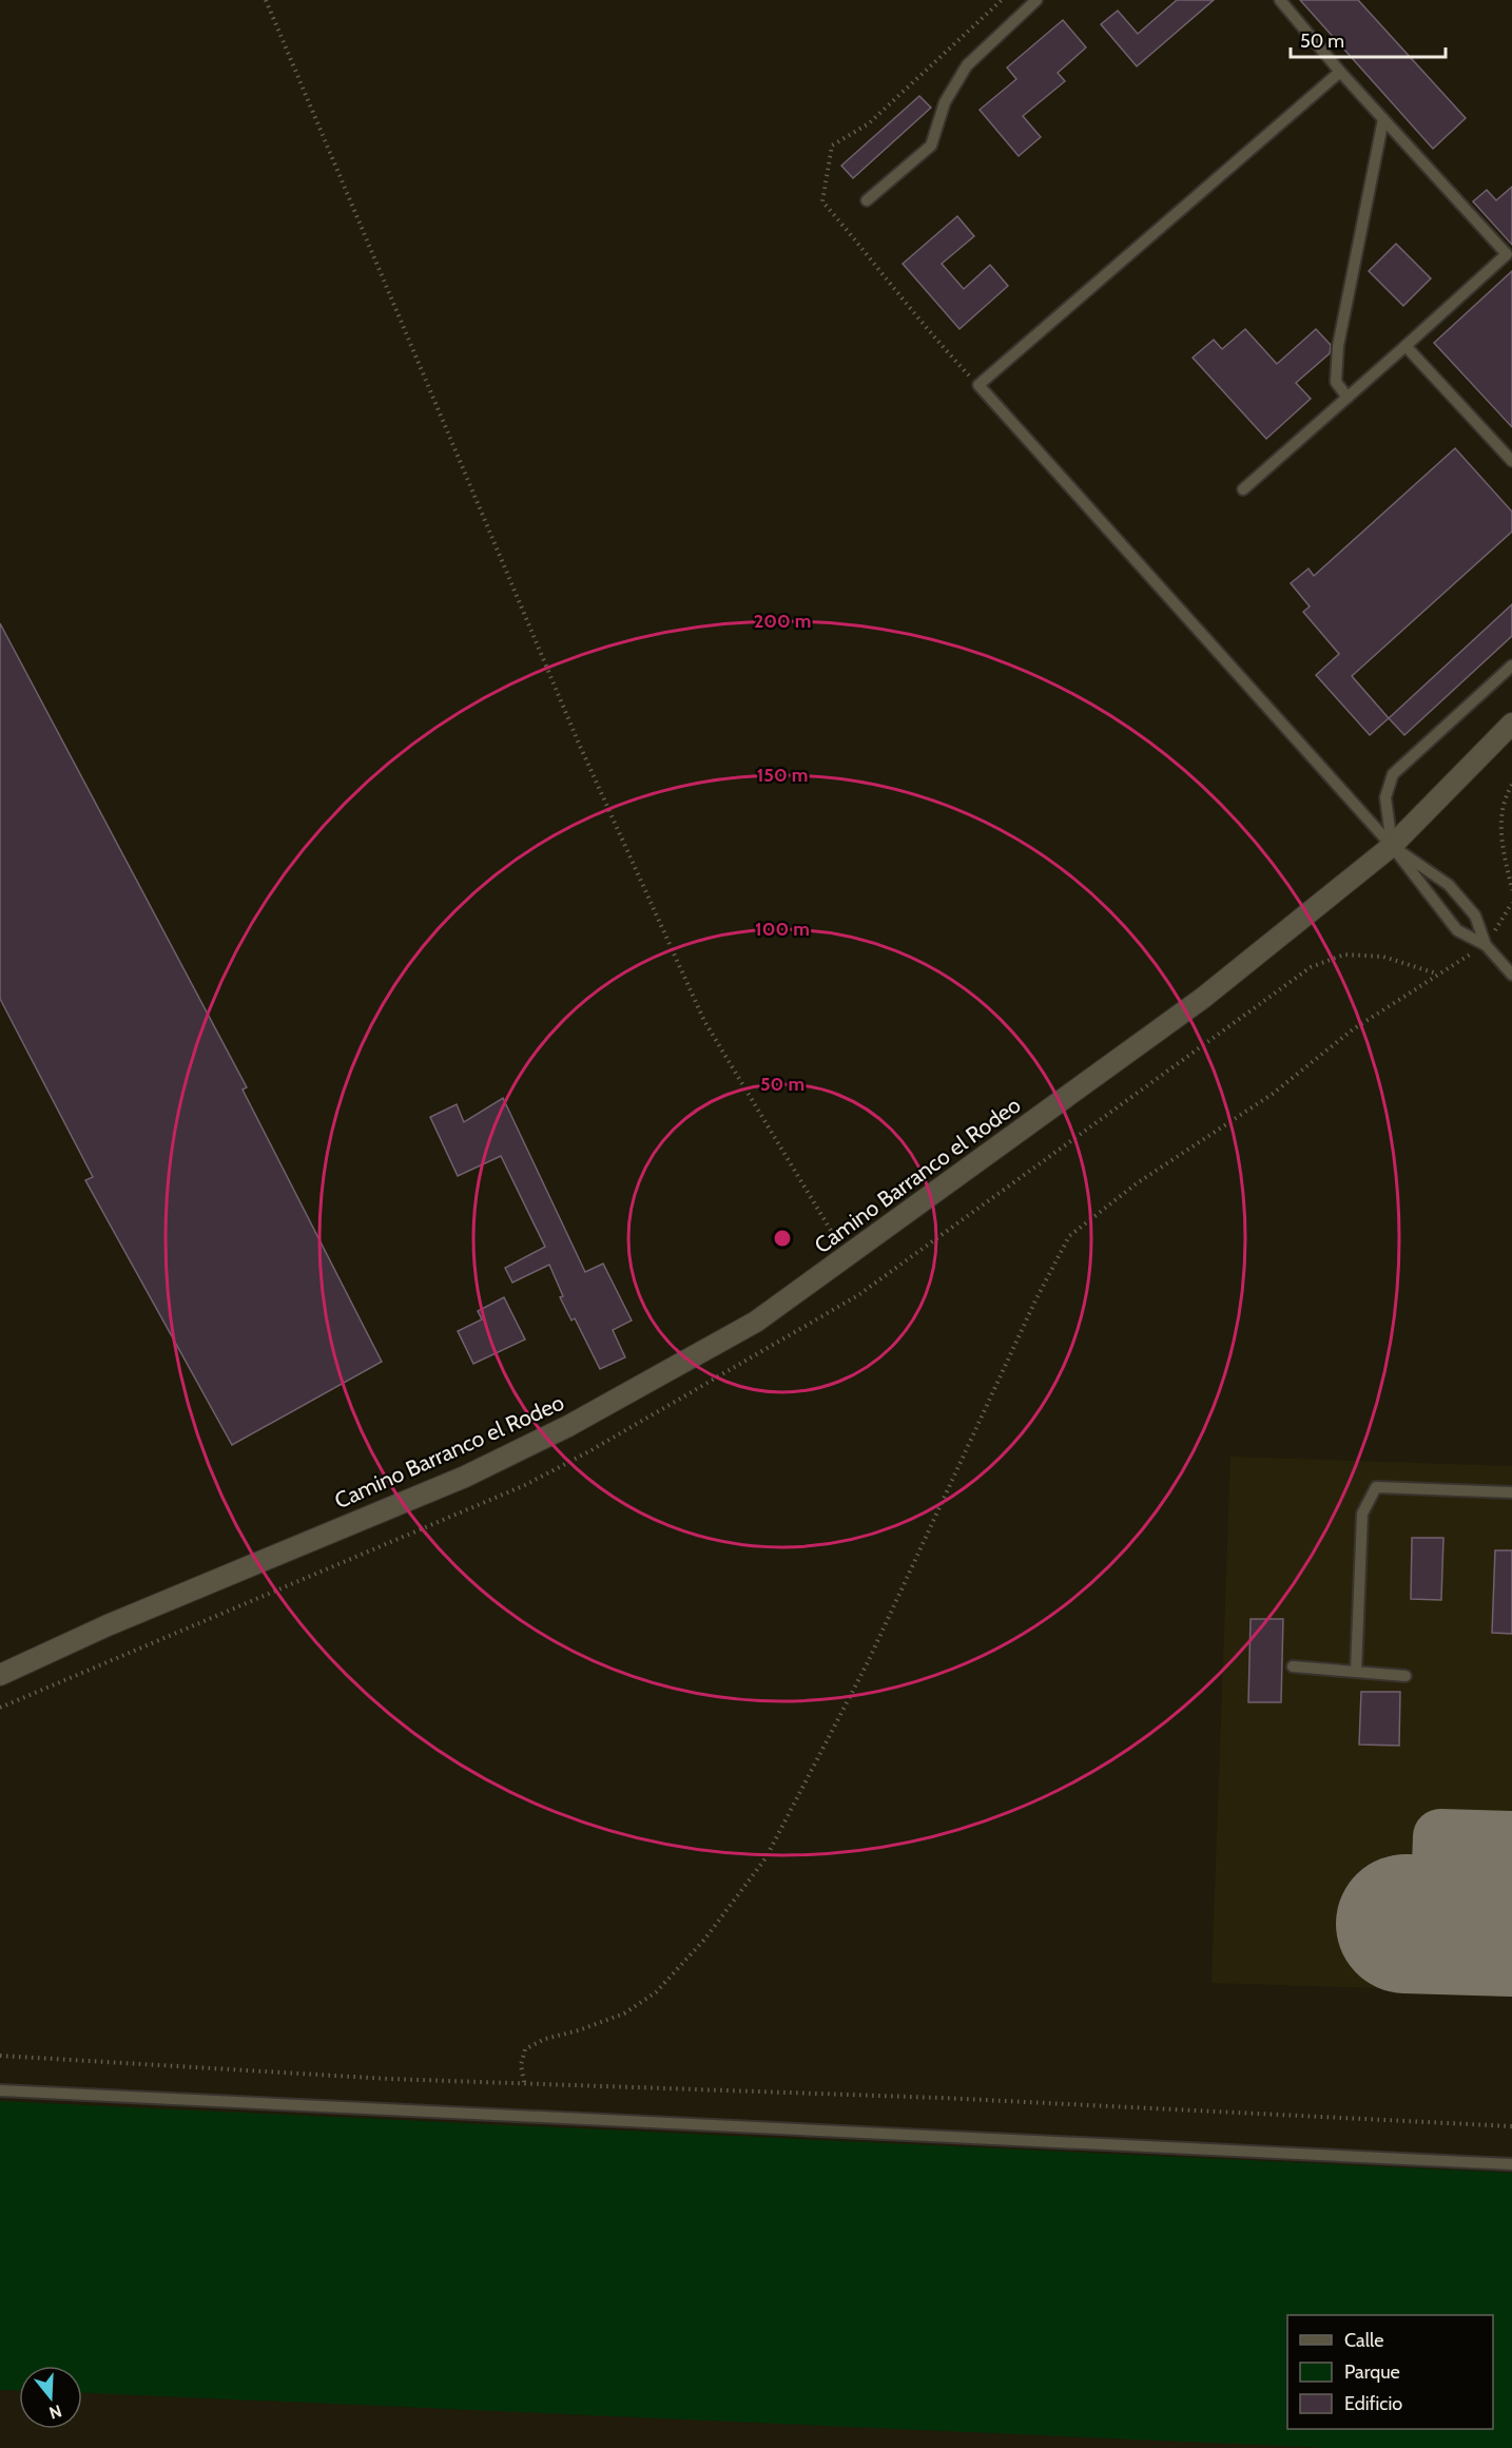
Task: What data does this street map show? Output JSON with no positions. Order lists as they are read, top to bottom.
{
  "streets": {
    "street": ["Camino Barranco el Rodeo"]
  },
  "legend": ["Calle", "Parque", "Edificio"],
  "scale_bar": "50 m",
  "north": "bottom",
  "rings": [
    "200 m",
    "150 m",
    "100 m",
    "50 m"
  ]
}
